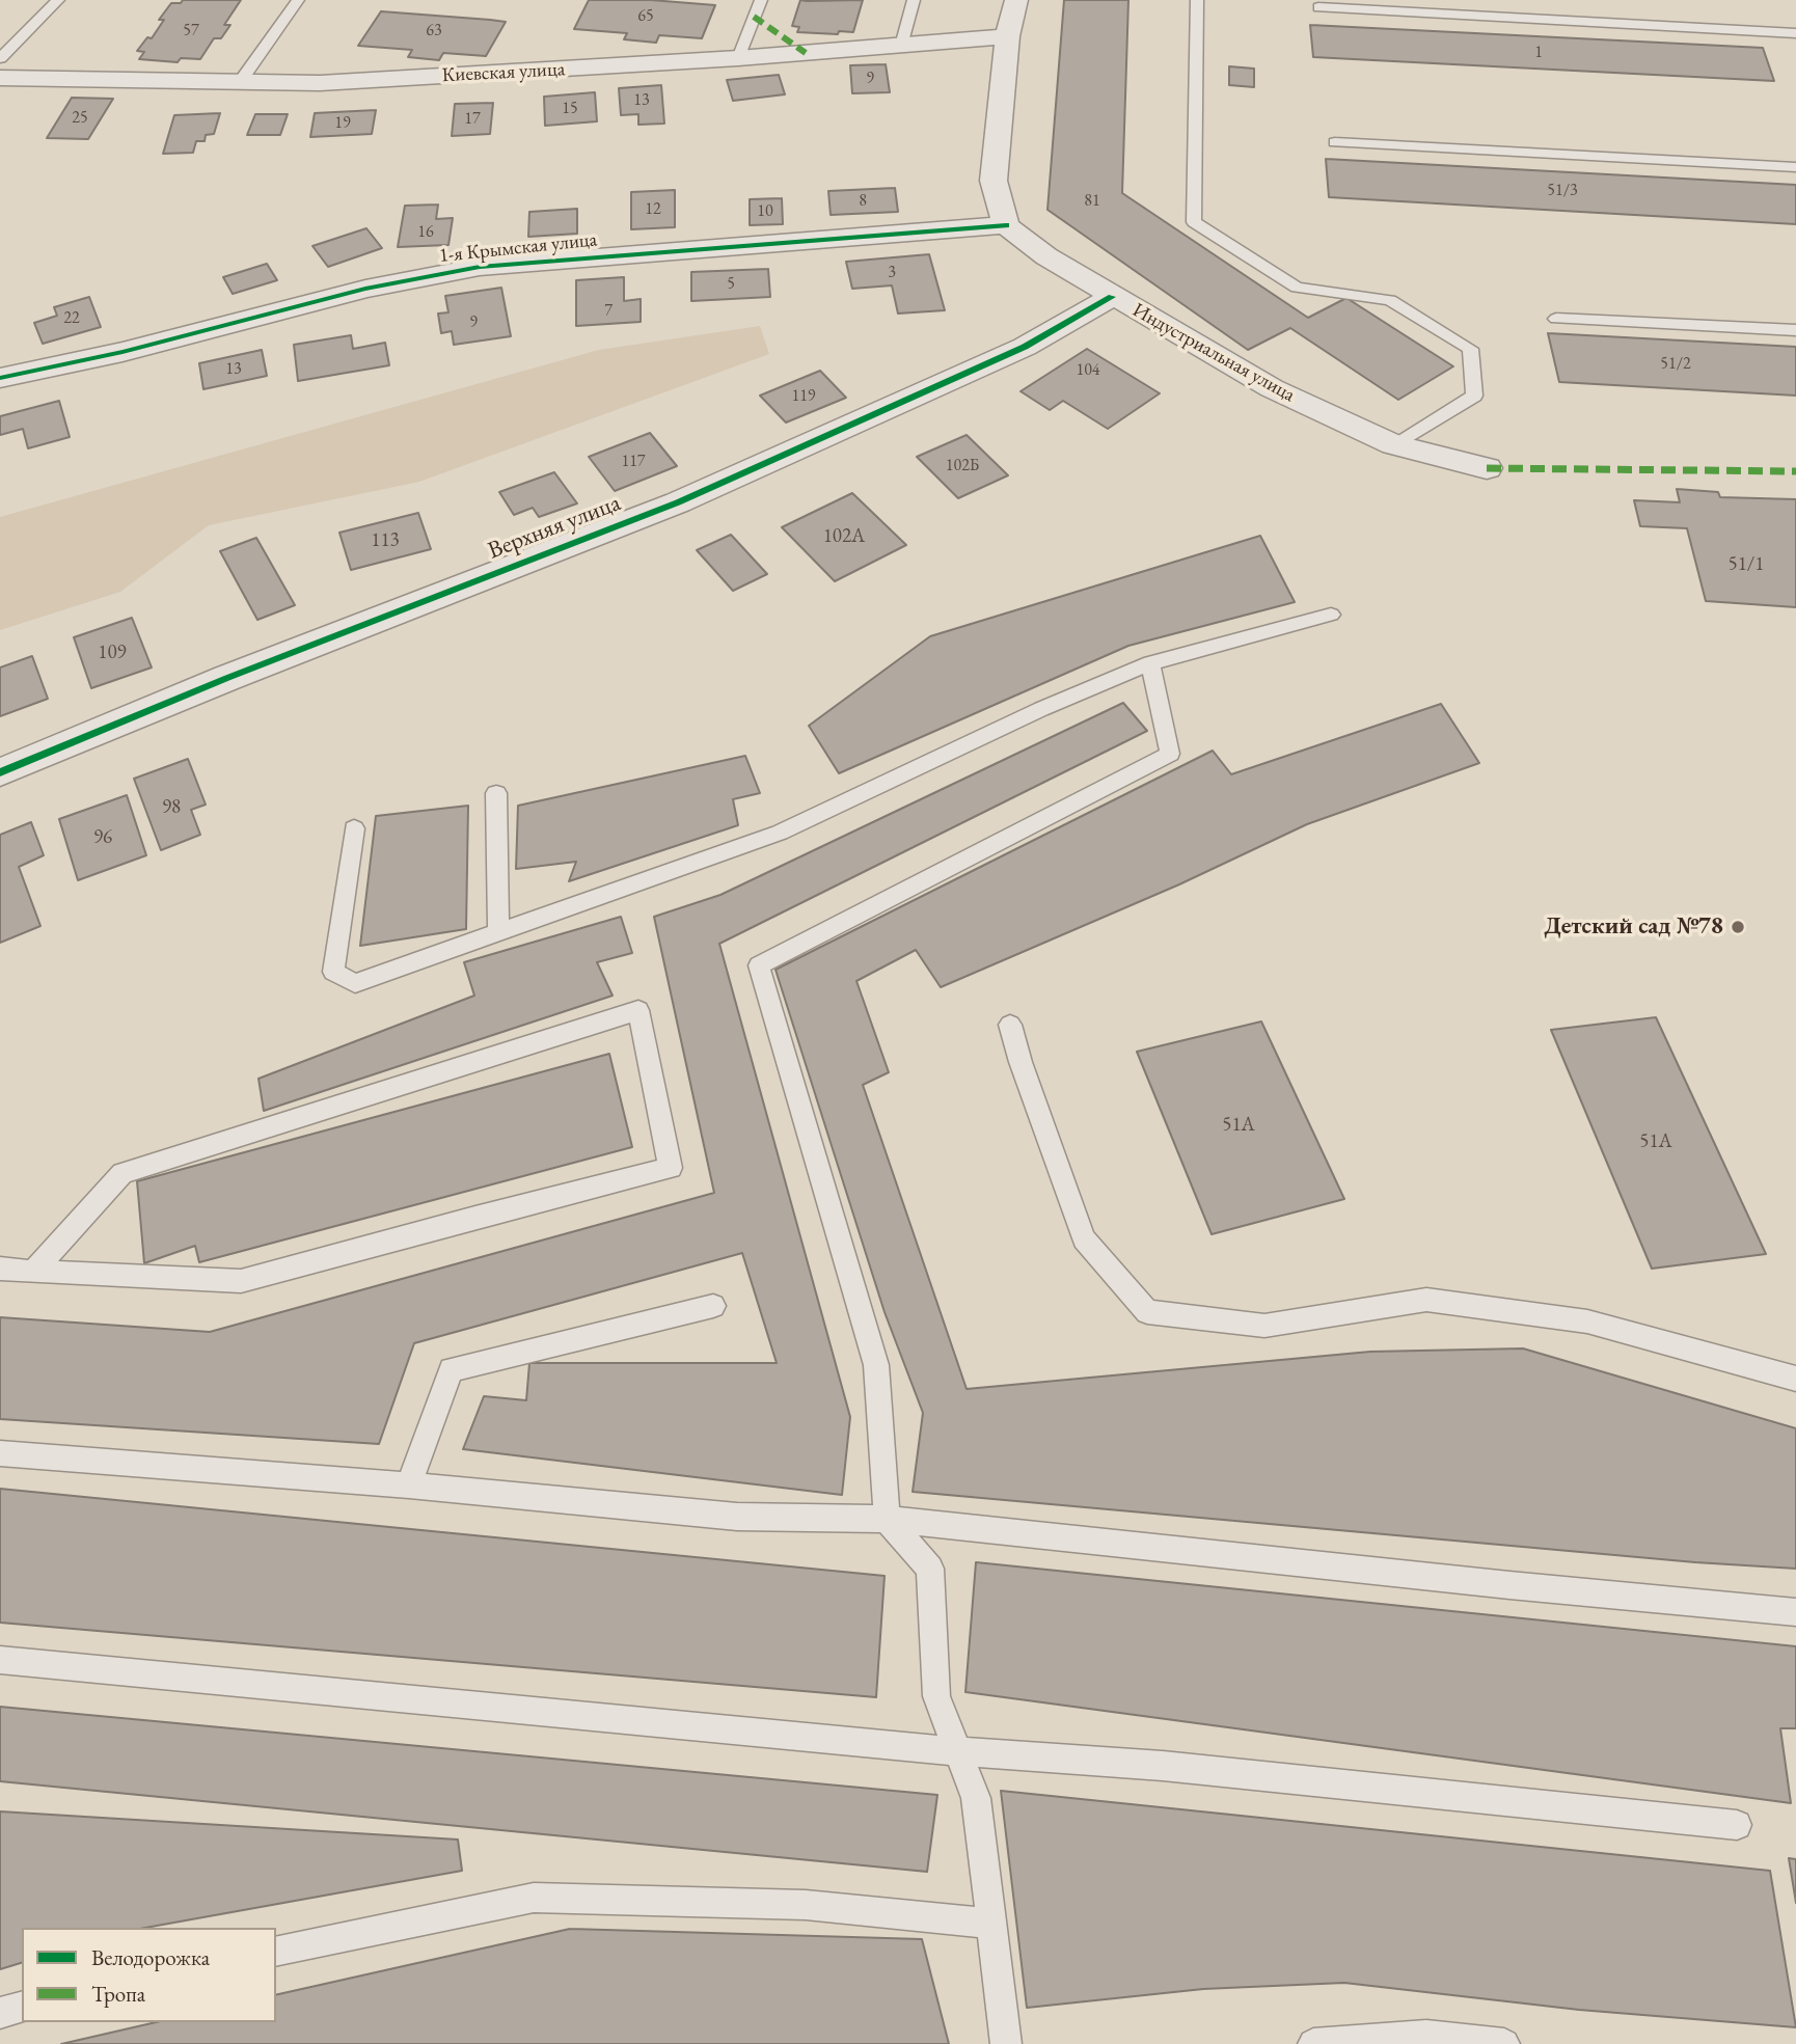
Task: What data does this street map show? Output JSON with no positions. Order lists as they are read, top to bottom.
{
  "streets": {
    "street": [
      "Киевская улица",
      "1-я Крымская улица",
      "Индустриальная улица",
      "Верхняя улица"
    ]
  },
  "crossings": [
    ["1-я Крымская улица", "Индустриальная улица"],
    ["Индустриальная улица", "Верхняя улица"]
  ],
  "places": ["Детский сад №78"],
  "house_numbers": [
    "65",
    "57",
    "63",
    "1",
    "9",
    "13",
    "15",
    "25",
    "17",
    "19",
    "51/3",
    "8",
    "81",
    "12",
    "10",
    "16",
    "3",
    "5",
    "7",
    "22",
    "9",
    "51/2",
    "13",
    "104",
    "119",
    "117",
    "102Б",
    "102А",
    "113",
    "51/1",
    "109",
    "98",
    "96",
    "51А",
    "51А"
  ],
  "legend": ["Велодорожка", "Тропа"]
}
